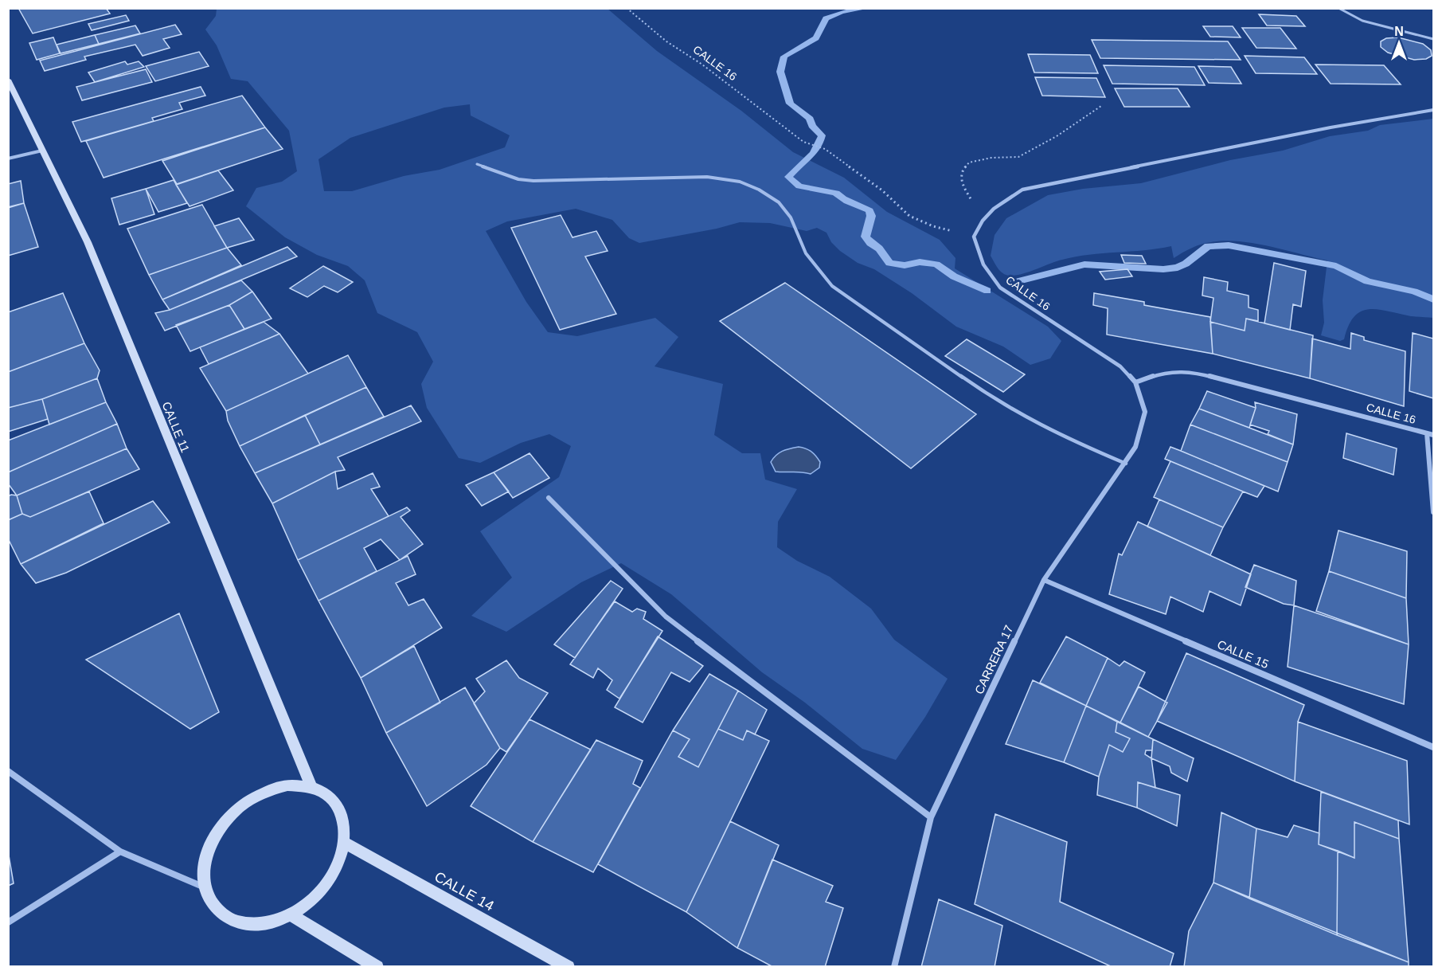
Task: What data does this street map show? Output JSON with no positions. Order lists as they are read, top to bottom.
{
  "streets": {
    "street": [
      "CALLE 16",
      "CALLE 11",
      "CALLE 15",
      "CARRERA 17",
      "CALLE 14"
    ]
  },
  "crossings": [
    ["CALLE 16", "CARRERA 17"],
    ["CALLE 11", "CALLE 14"],
    ["CALLE 15", "CARRERA 17"]
  ],
  "north": "top"
}
